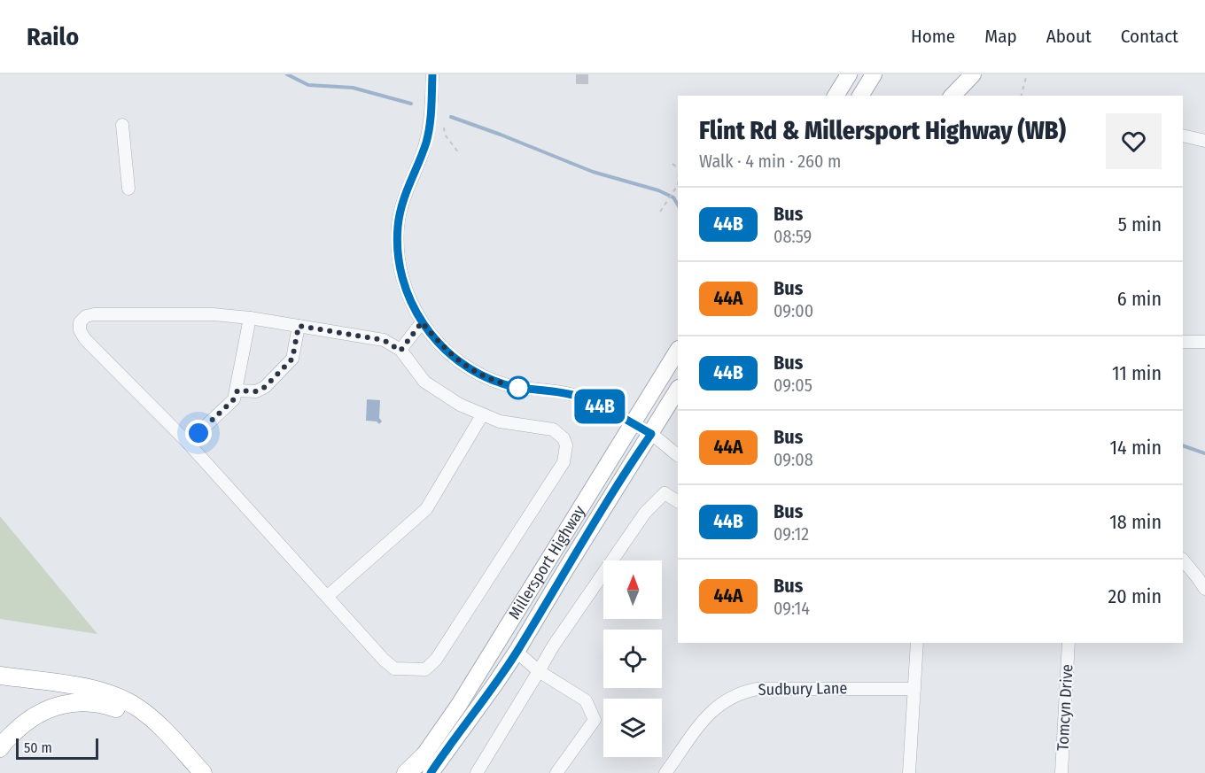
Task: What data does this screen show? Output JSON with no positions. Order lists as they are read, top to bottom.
{
  "streets": {
    "main road": ["Millersport Highway"],
    "street": ["Sudbury Lane", "Tomcyn Drive"]
  },
  "lines": ["bus line 44B"],
  "scale_bar": "50 m",
  "north": "top",
  "page": {
    "header": "Railo",
    "nav": [
      "Home",
      "Map",
      "About",
      "Contact"
    ],
    "on_map": "44B",
    "heading": ["Flint Rd & Millersport Highway (WB)", "Walk · 4 min · 260 m"],
    "list": [
      {
        "mark": "44B",
        "name": "Bus",
        "note": "08:59",
        "value": "5 min"
      },
      {
        "mark": "44A",
        "name": "Bus",
        "note": "09:00",
        "value": "6 min"
      },
      {
        "mark": "44B",
        "name": "Bus",
        "note": "09:05",
        "value": "11 min"
      },
      {
        "mark": "44A",
        "name": "Bus",
        "note": "09:08",
        "value": "14 min"
      },
      {
        "mark": "44B",
        "name": "Bus",
        "note": "09:12",
        "value": "18 min"
      },
      {
        "mark": "44A",
        "name": "Bus",
        "note": "09:14",
        "value": "20 min"
      }
    ],
    "scale": "50 m"
  }
}
